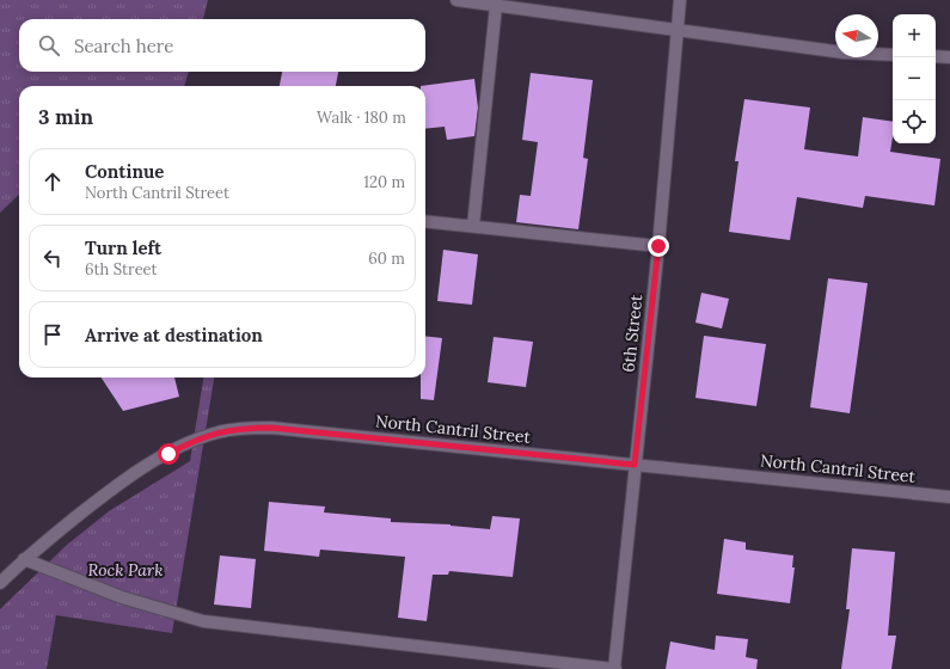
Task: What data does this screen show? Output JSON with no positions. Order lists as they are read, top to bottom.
{
  "streets": {
    "street": ["6th Street", "North Cantril Street"]
  },
  "crossings": [
    ["6th Street", "North Cantril Street"]
  ],
  "parks": ["Rock Park"],
  "north": "left",
  "page": {
    "map_buttons": ["+", "−"],
    "search": "Search here",
    "heading": ["3 min", "Walk · 180 m"],
    "list": [
      ["Continue", "North Cantril Street", "120 m"],
      ["Turn left", "6th Street", "60 m"],
      "Arrive at destination"
    ]
  }
}
